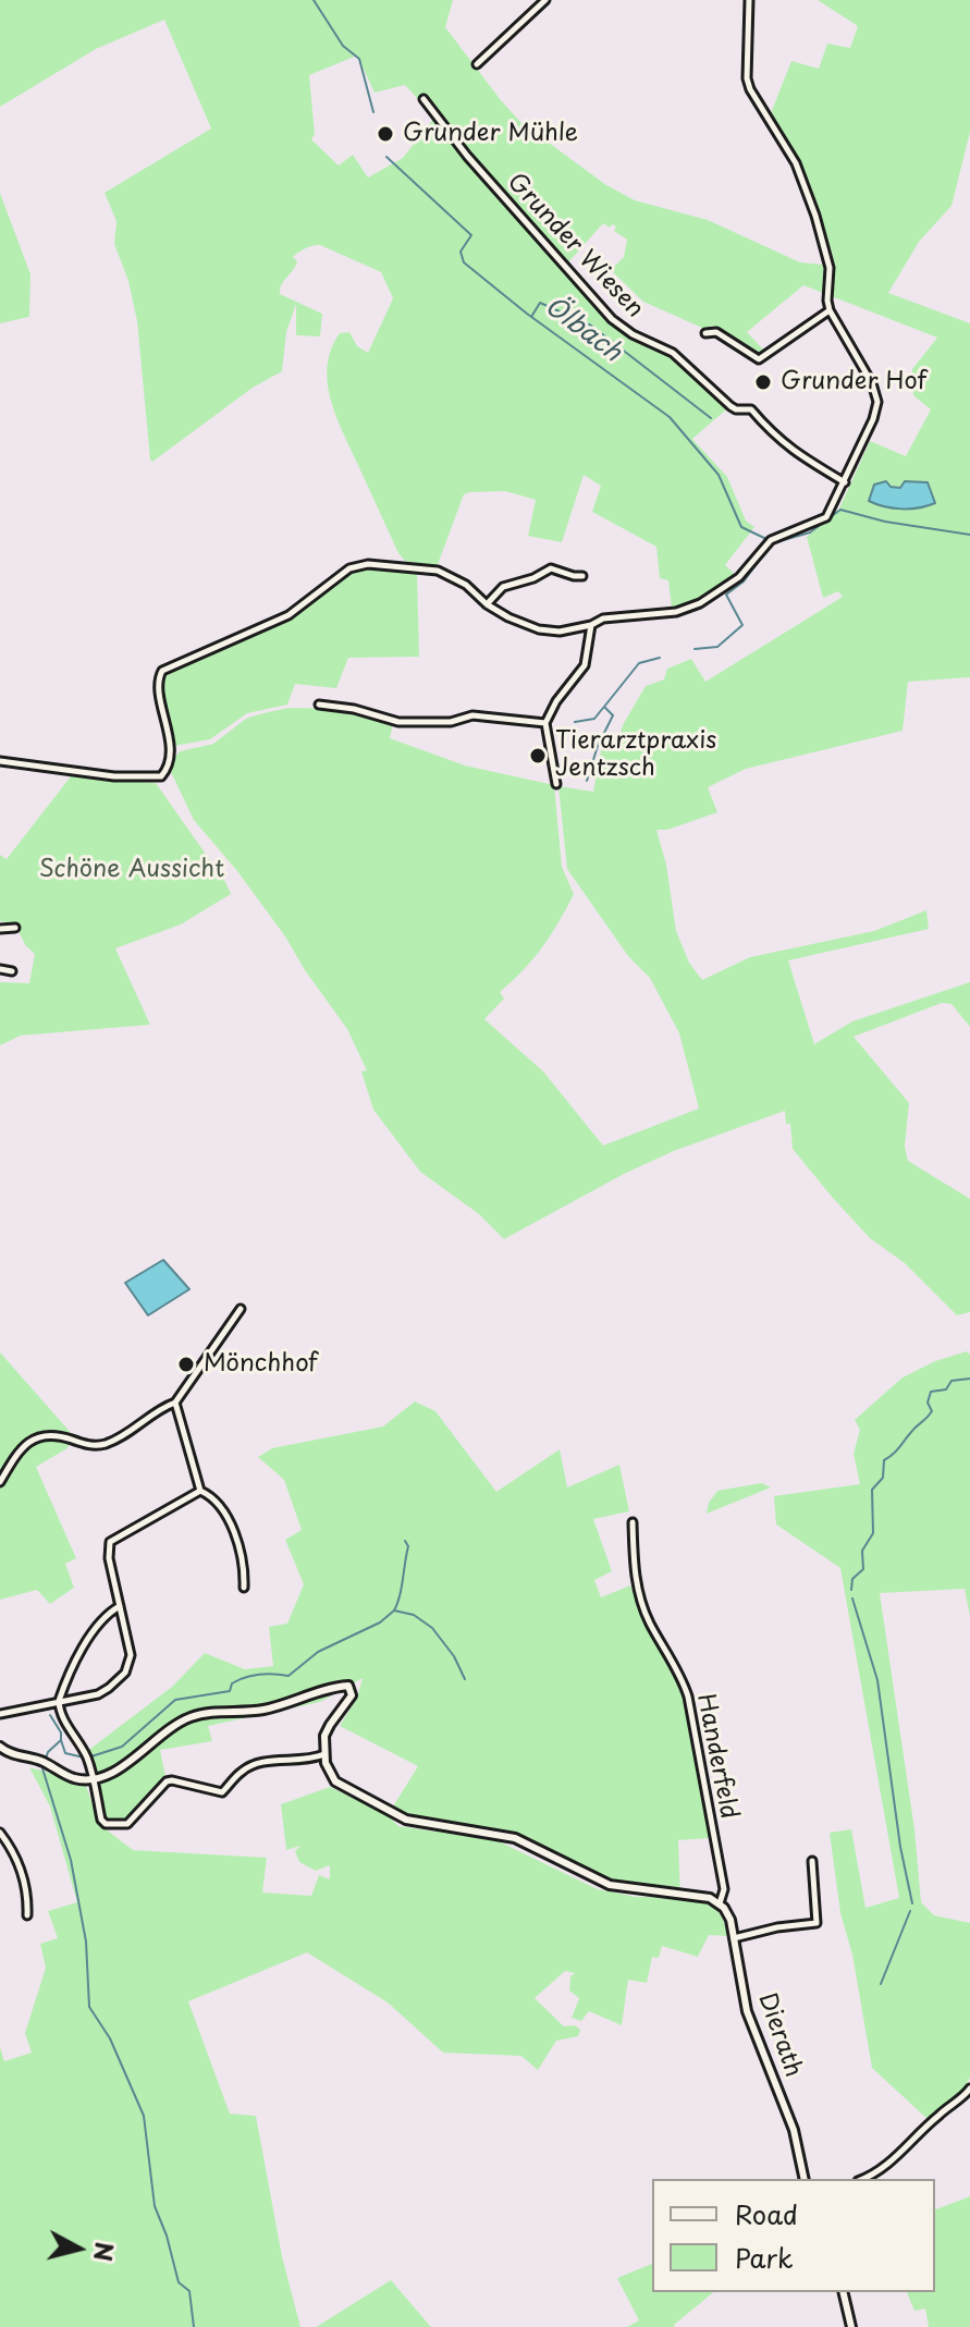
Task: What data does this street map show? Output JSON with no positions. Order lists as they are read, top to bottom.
{
  "streets": {
    "street": ["Grunder Wiesen", "Handerfeld", "Dierath"]
  },
  "crossings": [
    ["Handerfeld", "Dierath"]
  ],
  "water": ["Ölbach"],
  "parks": ["Schöne Aussicht"],
  "places": [
    "Grunder Mühle",
    "Grunder Hof",
    "Tierarztpraxis Jentzsch",
    "Mönchhof"
  ],
  "legend": ["Road", "Park"],
  "north": "right"
}
